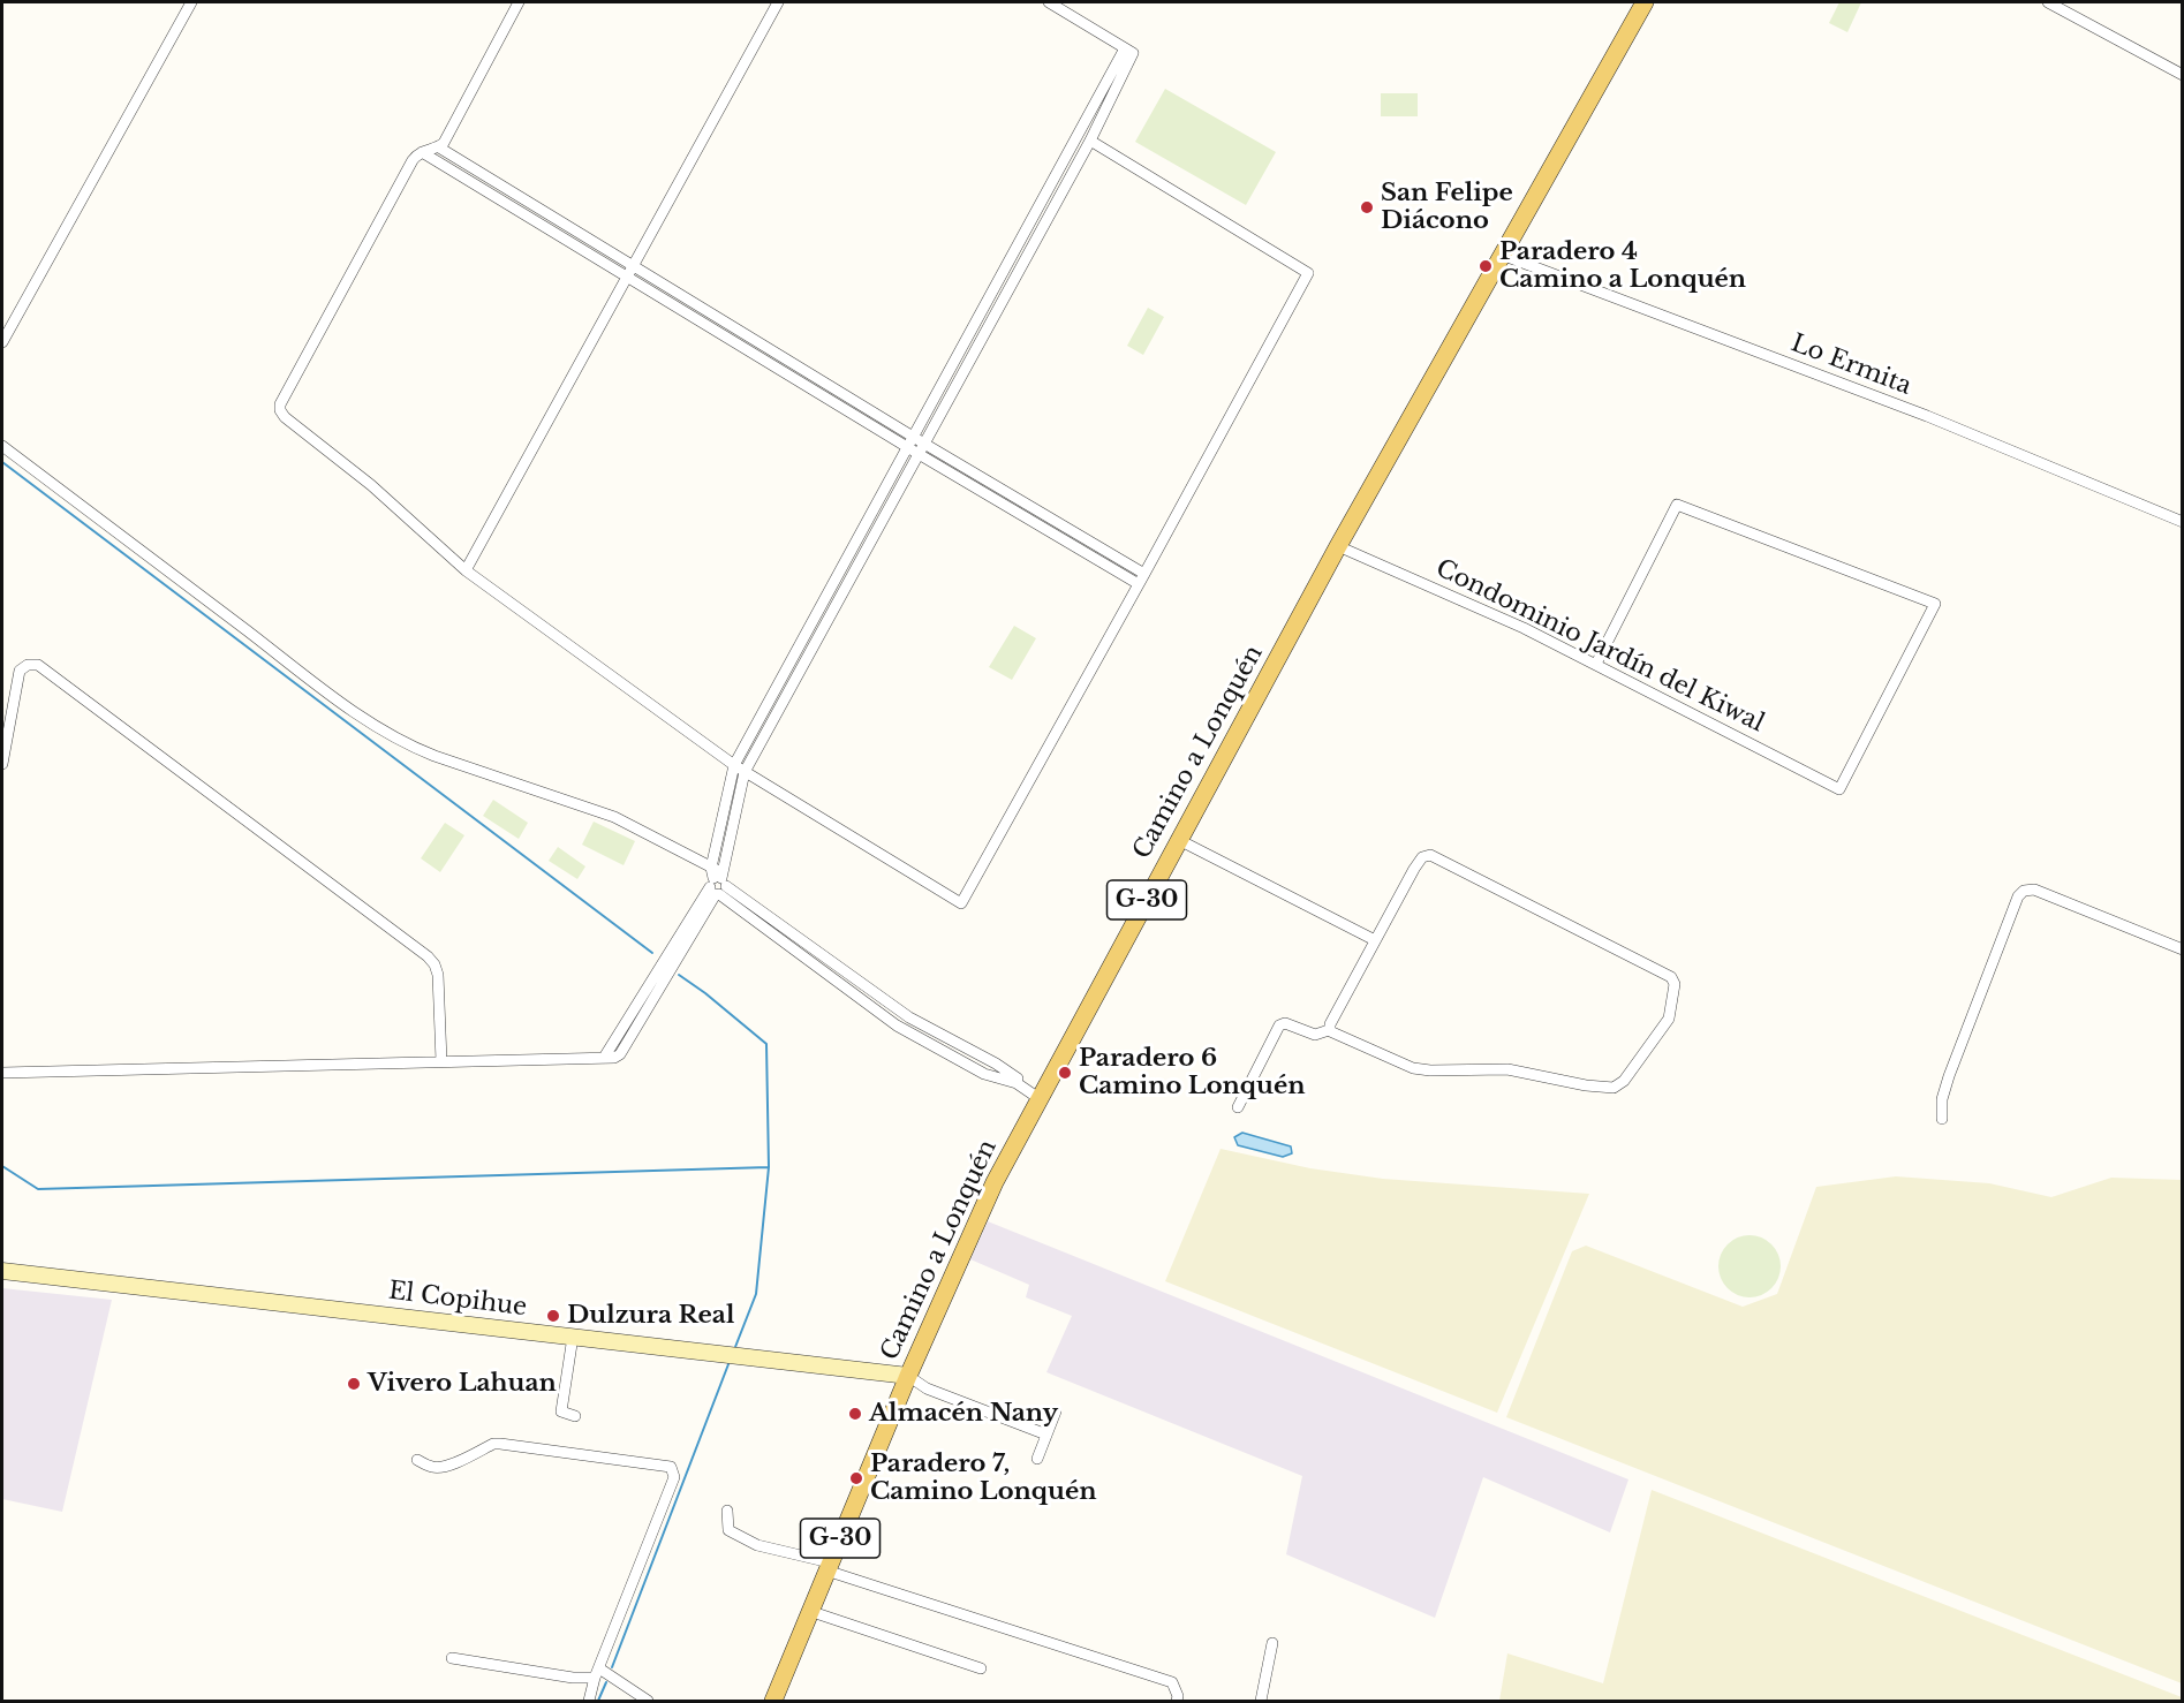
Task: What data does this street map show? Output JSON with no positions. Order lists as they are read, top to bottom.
{
  "streets": {
    "main road": ["Camino a Lonquén", "G-30", "El Copihue"],
    "street": ["Lo Ermita", "Condominio Jardín del Kiwal"]
  },
  "crossings": [
    ["Lo Ermita", "Camino a Lonquén"],
    ["Condominio Jardín del Kiwal", "Camino a Lonquén"],
    ["Camino a Lonquén", "El Copihue"]
  ],
  "places": [
    "San Felipe Diácono",
    "Paradero 4 Camino a Lonquén",
    "Paradero 6 Camino Lonquén",
    "Dulzura Real",
    "Vivero Lahuan",
    "Almacén Nany",
    "Paradero 7, Camino Lonquén"
  ]
}
